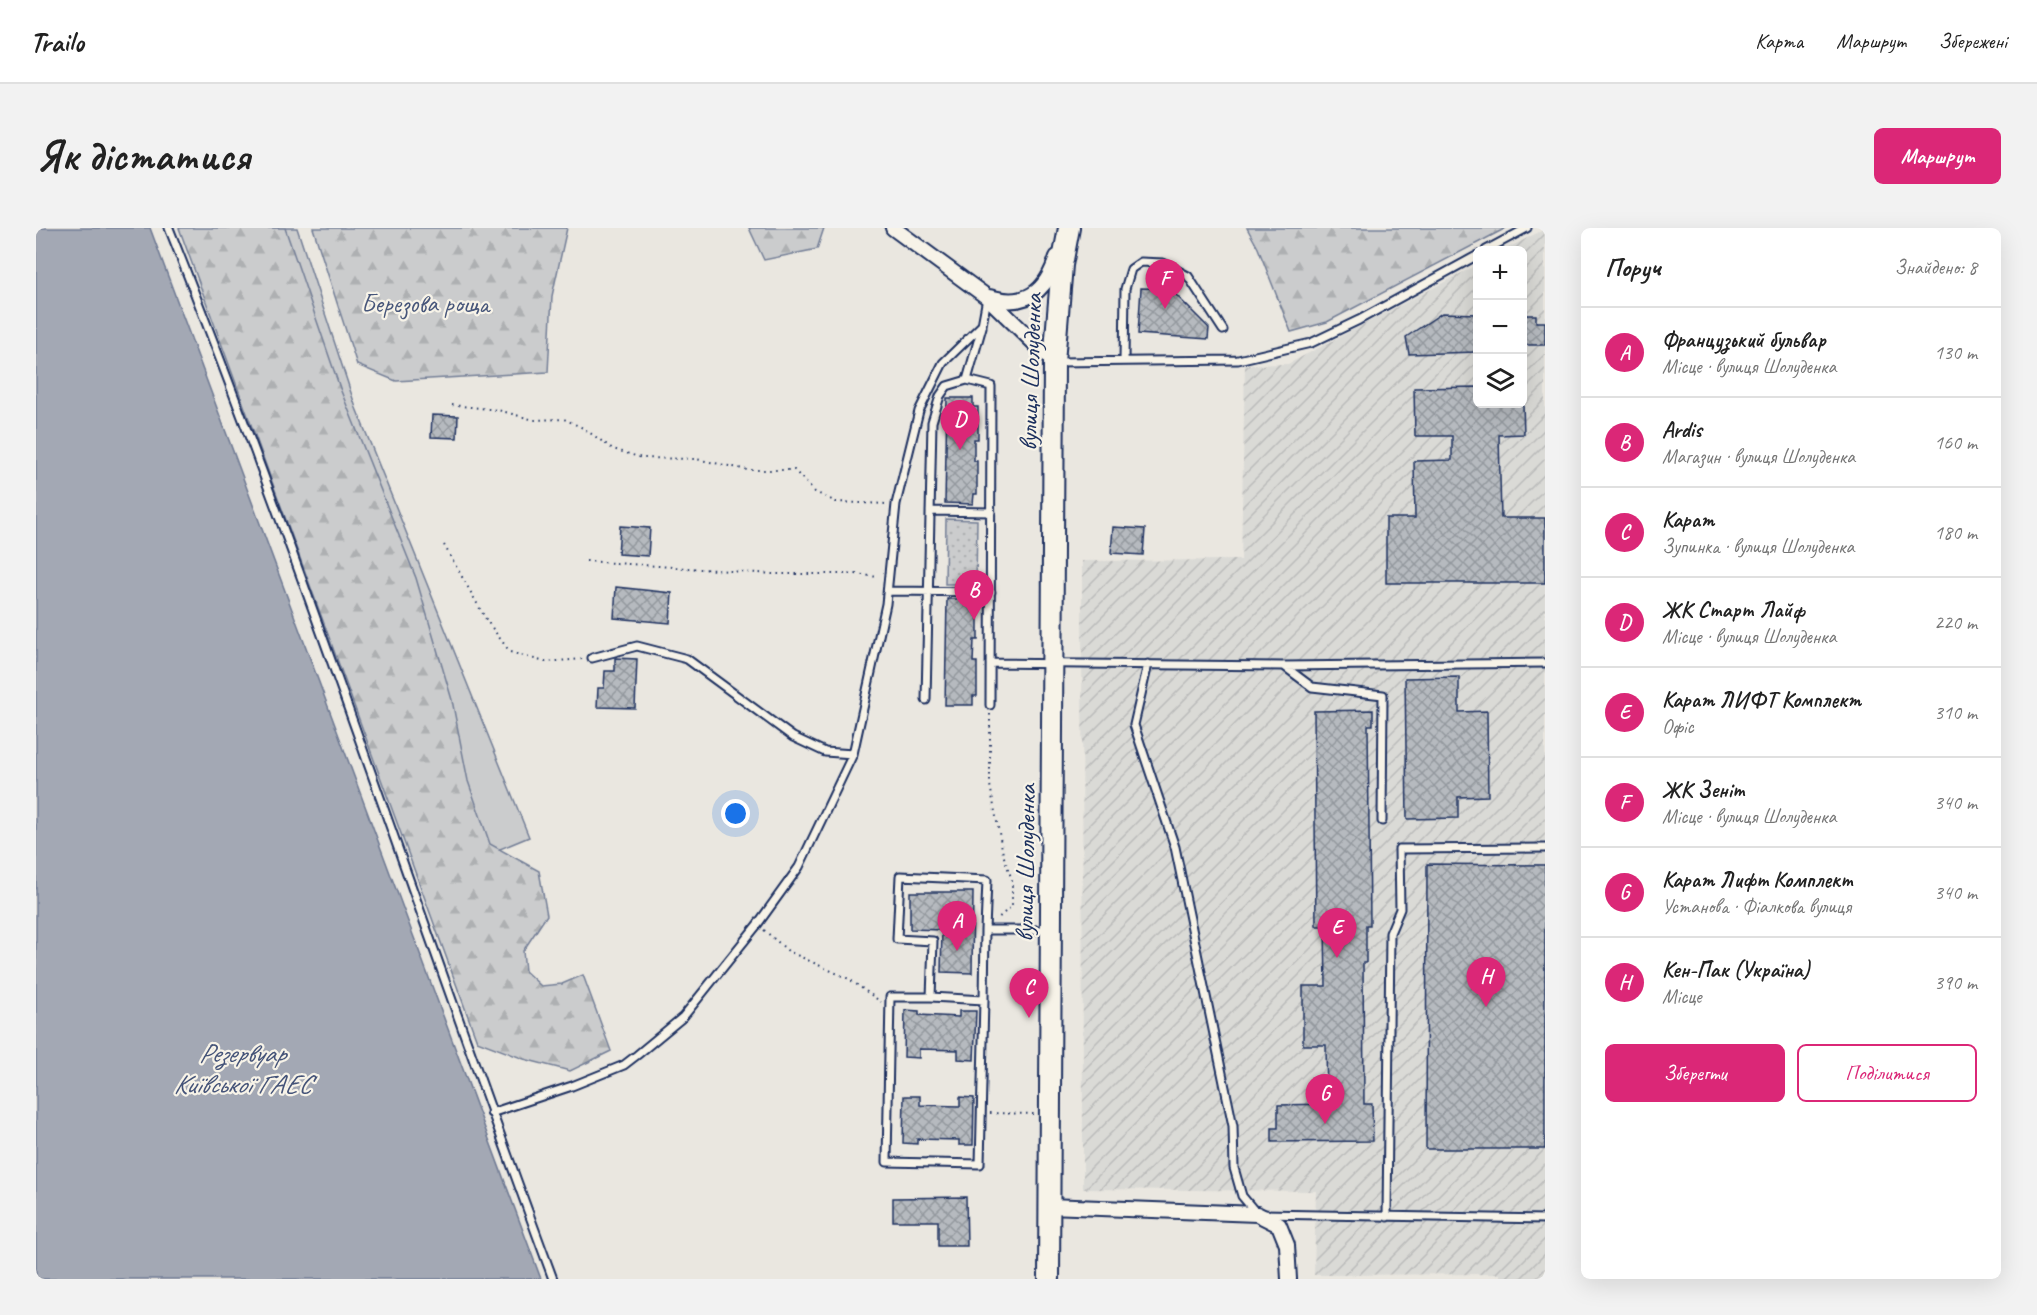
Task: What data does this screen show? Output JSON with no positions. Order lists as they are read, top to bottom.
{
  "streets": {
    "main road": ["вулиця Шолуденка"]
  },
  "water": ["Резервуар Київської ГАЕС"],
  "parks": ["Березова роща"],
  "page": {
    "header": "Trailo",
    "nav": ["Карта", "Маршрут", "Збережені"],
    "buttons": [
      "Маршрут",
      ["Зберегти", "Поділитися"]
    ],
    "title": "Як дістатися",
    "heading": ["Поруч", "Знайдено: 8"],
    "map_buttons": ["+", "−"],
    "pins": [
      "F",
      "D",
      "B",
      "A",
      "E",
      "H",
      "C",
      "G"
    ],
    "list": [
      {
        "mark": "A",
        "name": "Французький бульвар",
        "note": "Місце · вулиця Шолуденка",
        "value": "130 m"
      },
      {
        "mark": "B",
        "name": "Ardis",
        "note": "Магазин · вулиця Шолуденка",
        "value": "160 m"
      },
      {
        "mark": "C",
        "name": "Карат",
        "note": "Зупинка · вулиця Шолуденка",
        "value": "180 m"
      },
      {
        "mark": "D",
        "name": "ЖК Старт Лайф",
        "note": "Місце · вулиця Шолуденка",
        "value": "220 m"
      },
      {
        "mark": "E",
        "name": "Карат ЛИФТ Комплект",
        "note": "Офіс",
        "value": "310 m"
      },
      {
        "mark": "F",
        "name": "ЖК Зеніт",
        "note": "Місце · вулиця Шолуденка",
        "value": "340 m"
      },
      {
        "mark": "G",
        "name": "Карат Лифт Комплект",
        "note": "Установа · Фіалкова вулиця",
        "value": "340 m"
      },
      {
        "mark": "H",
        "name": "Кен-Пак (Україна)",
        "note": "Місце",
        "value": "390 m"
      }
    ]
  }
}
